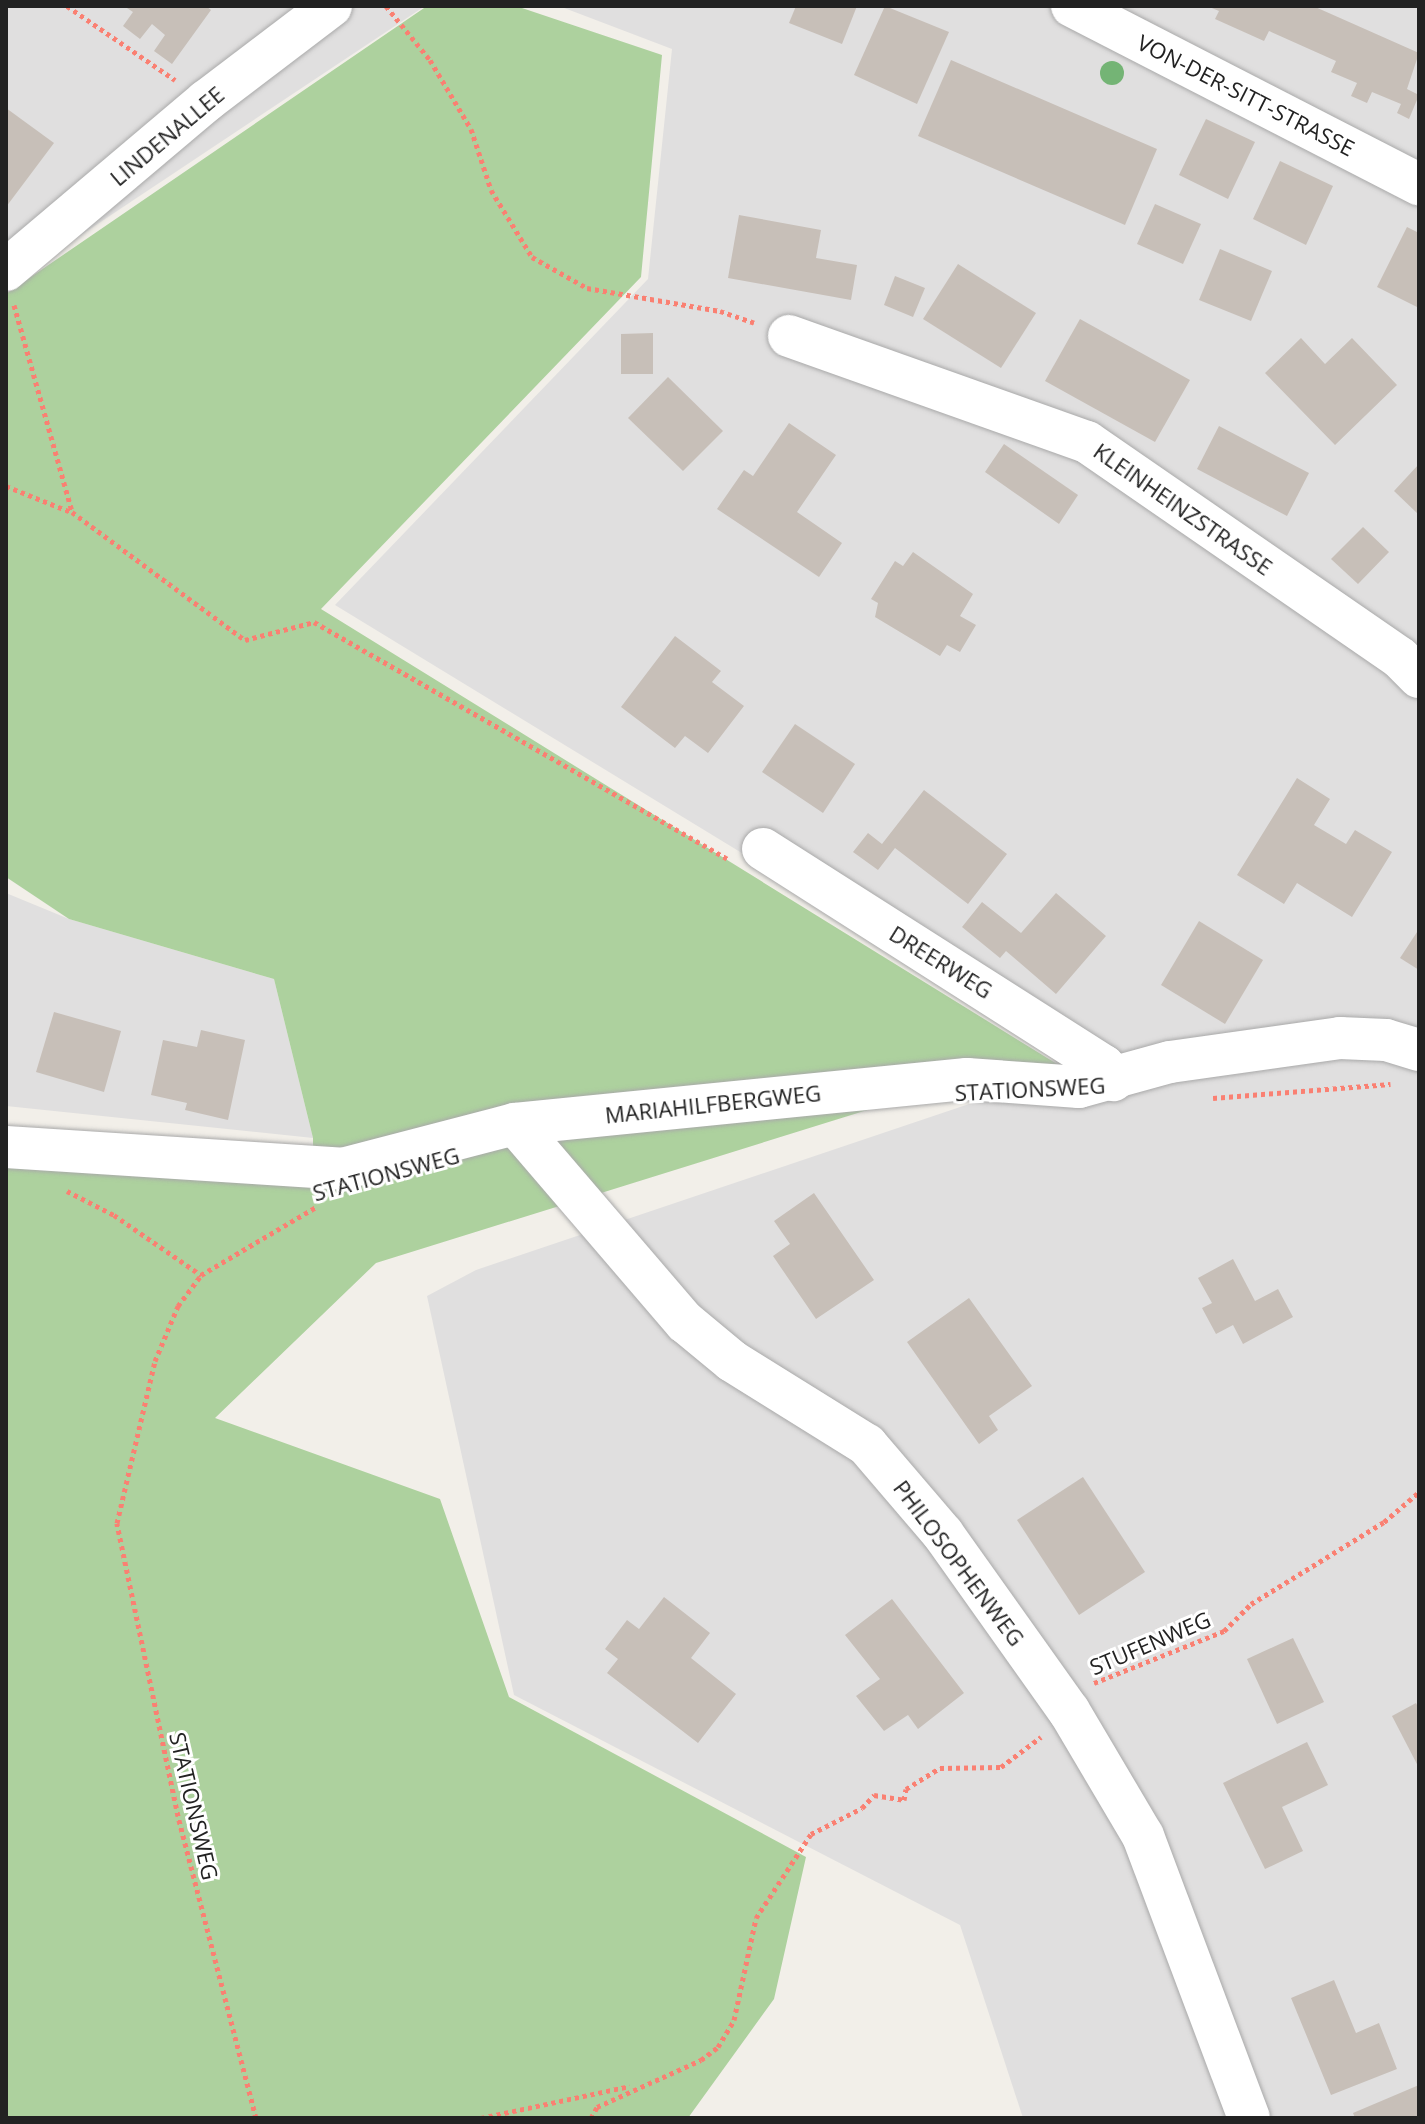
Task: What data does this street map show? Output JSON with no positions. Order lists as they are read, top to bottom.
{
  "streets": {
    "street": [
      "VON-DER-SITT-STRASSE",
      "LINDENALLEE",
      "KLEINHEINZSTRASSE",
      "DREERWEG",
      "MARIAHILFBERGWEG",
      "PHILOSOPHENWEG"
    ],
    "path": ["STATIONSWEG", "STUFENWEG"]
  },
  "crossings": [
    ["DREERWEG", "MARIAHILFBERGWEG"],
    ["MARIAHILFBERGWEG", "PHILOSOPHENWEG"],
    ["PHILOSOPHENWEG", "STUFENWEG"]
  ]
}
